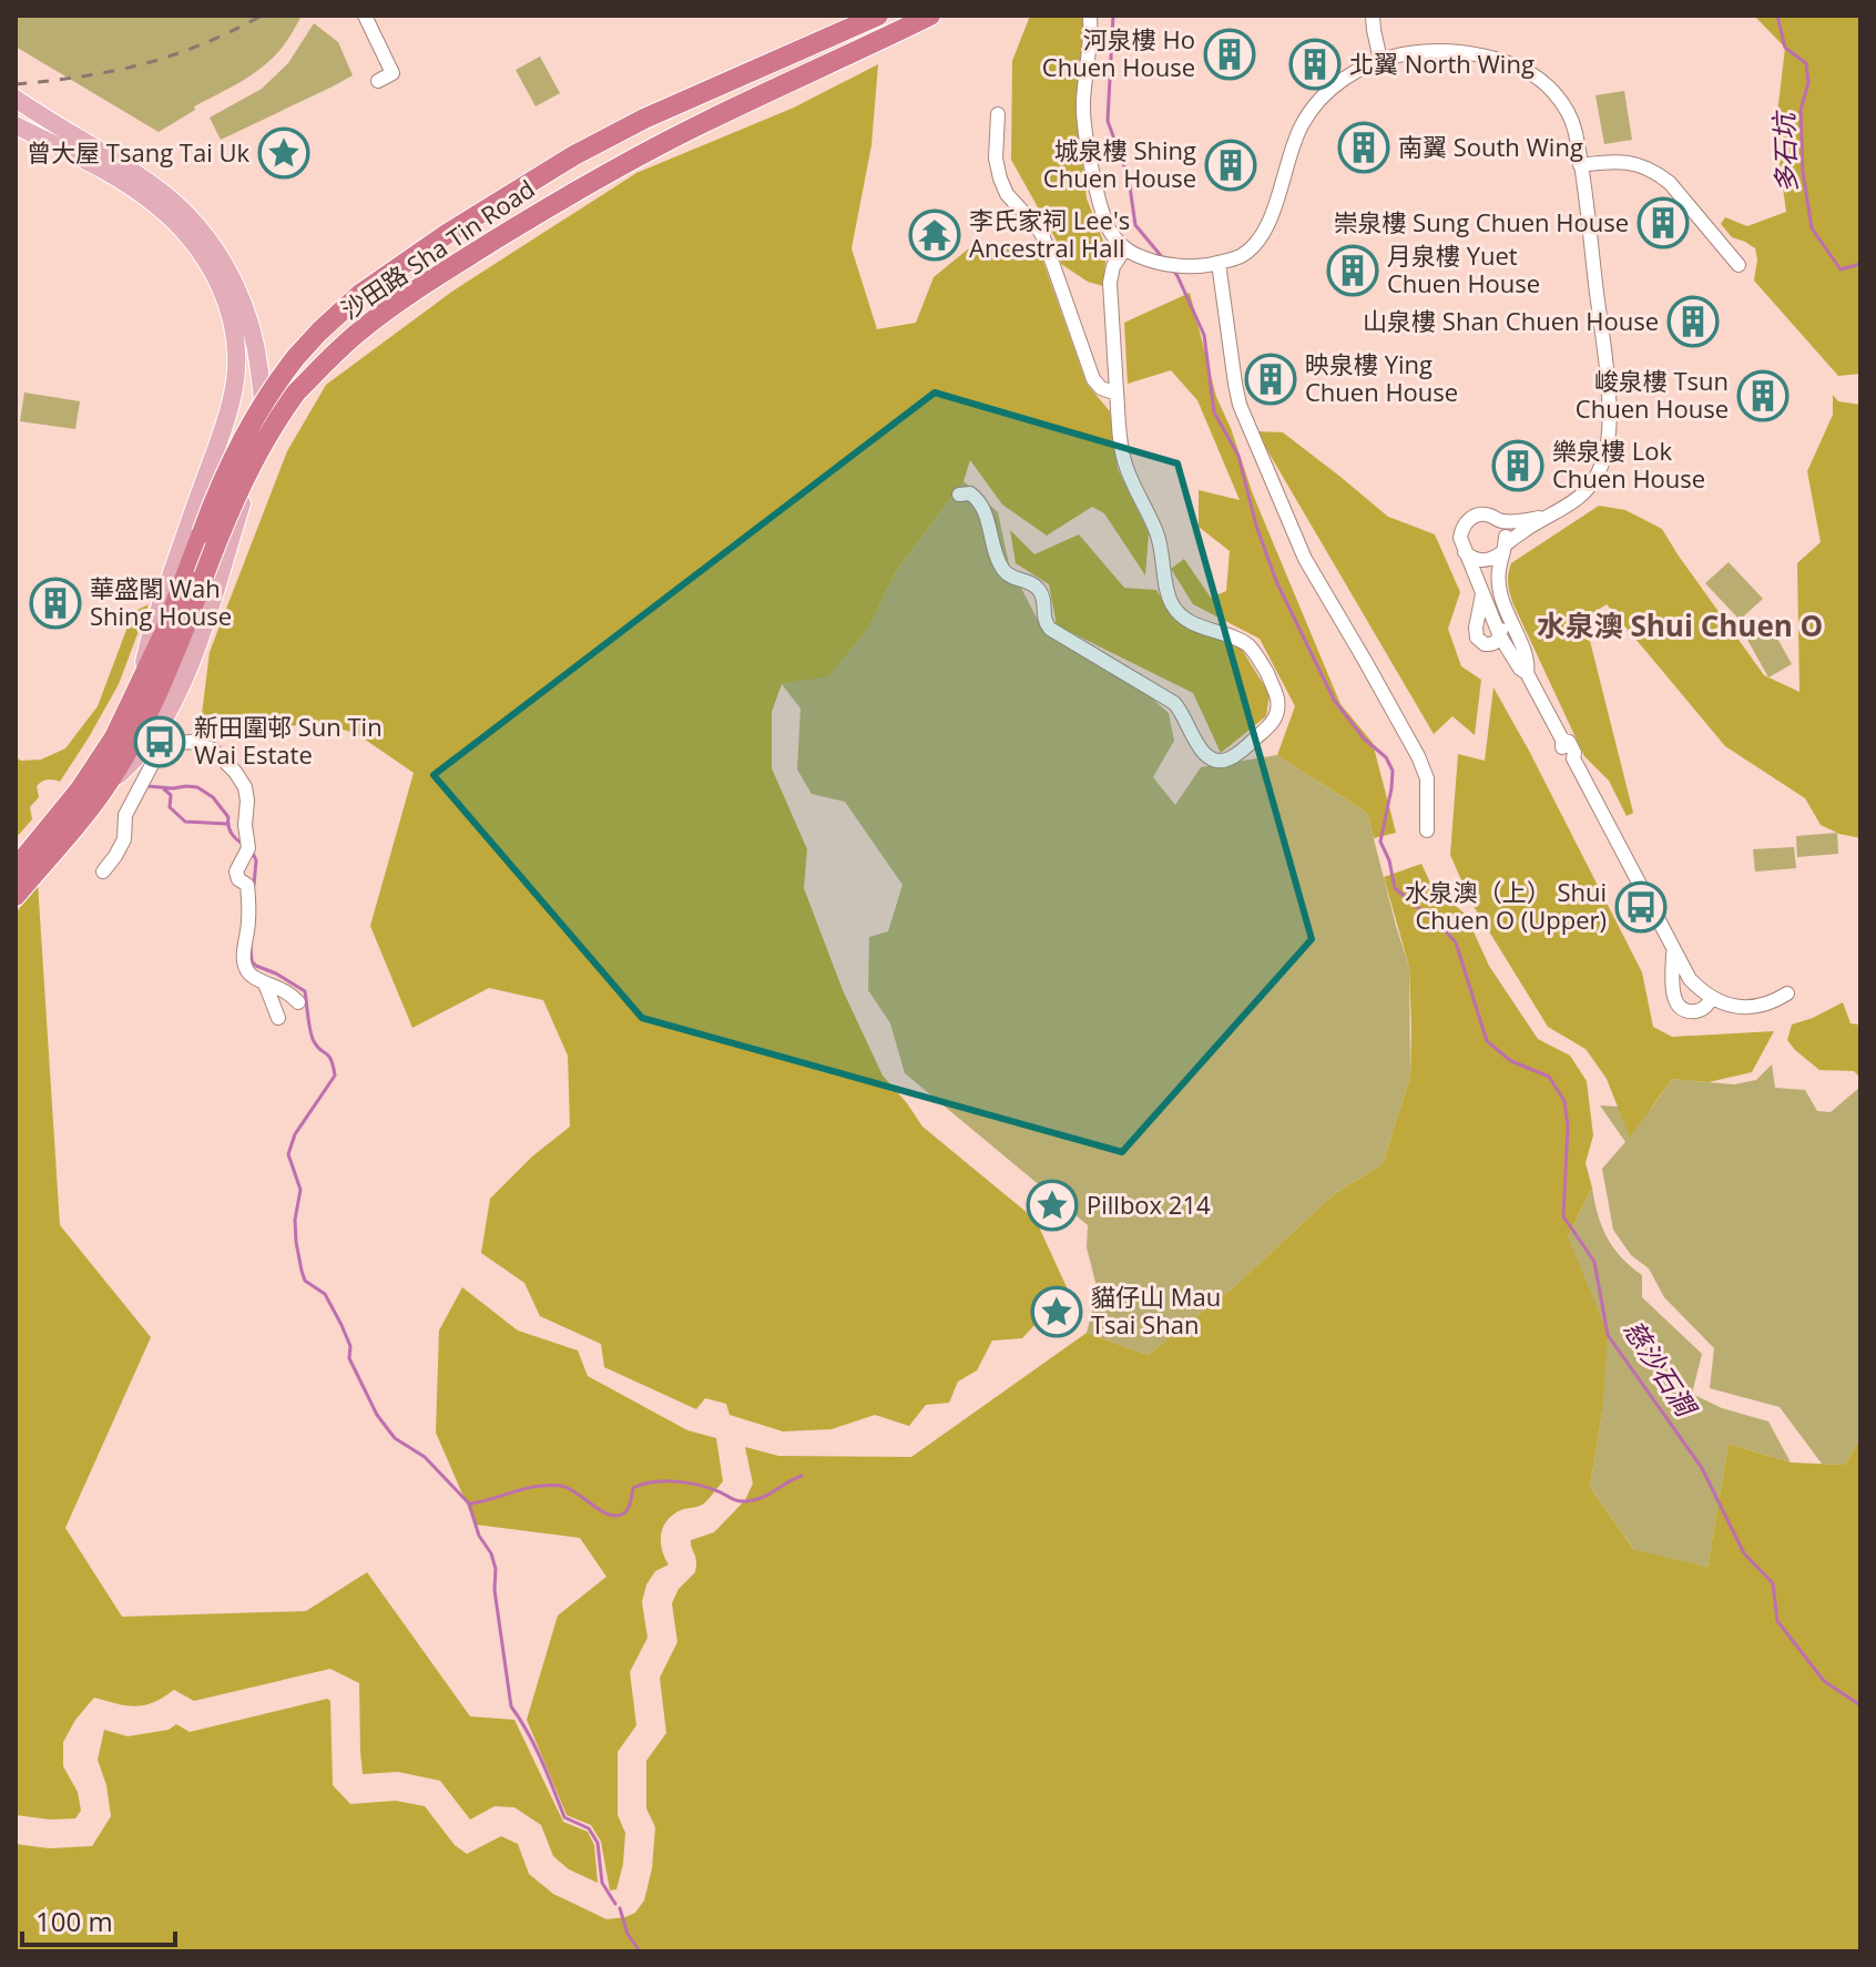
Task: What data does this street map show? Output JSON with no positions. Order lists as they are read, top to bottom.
{
  "streets": {
    "highway": ["沙田路 Sha Tin Road"]
  },
  "districts": ["水泉澳 Shui Chuen O"],
  "water": ["多石坑", "慈沙石澗"],
  "places": {
    "building": [
      "河泉樓 Ho Chuen House",
      "北翼 North Wing",
      "南翼 South Wing",
      "城泉樓 Shing Chuen House",
      "崇泉樓 Sung Chuen House",
      "月泉樓 Yuet Chuen House",
      "山泉樓 Shan Chuen House",
      "映泉樓 Ying Chuen House",
      "峻泉樓 Tsun Chuen House",
      "樂泉樓 Lok Chuen House",
      "華盛閣 Wah Shing House"
    ],
    "place": ["曾大屋 Tsang Tai Uk", "Pillbox 214", "貓仔山 Mau Tsai Shan"],
    "temple": ["李氏家祠 Lee's Ancestral Hall"],
    "bus stop": ["新田圍邨 Sun Tin Wai Estate", "水泉澳（上） Shui Chuen O (Upper)"]
  },
  "scale_bar": "100 m"
}
